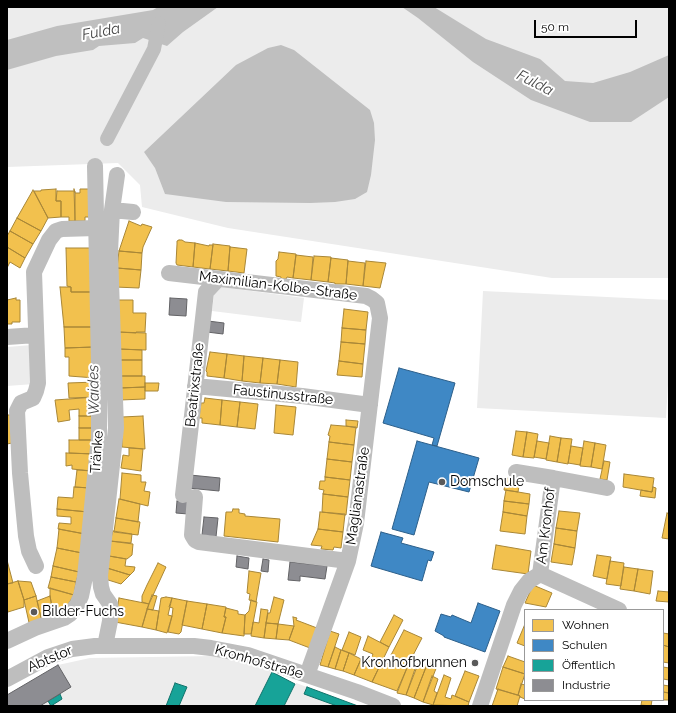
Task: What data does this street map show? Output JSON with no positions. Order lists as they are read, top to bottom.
{
  "streets": {
    "street": [
      "Maximilian-Kolbe-Straße",
      "Beatrixstraße",
      "Faustinusstraße",
      "Tränke",
      "Maglianastraße",
      "Am Kronhof",
      "Abtstor",
      "Kronhofstraße"
    ]
  },
  "crossings": [
    ["Maximilian-Kolbe-Straße", "Beatrixstraße"],
    ["Maximilian-Kolbe-Straße", "Maglianastraße"],
    ["Beatrixstraße", "Faustinusstraße"],
    ["Beatrixstraße", "Maglianastraße"],
    ["Faustinusstraße", "Maglianastraße"],
    ["Tränke", "Abtstor"],
    ["Tränke", "Kronhofstraße"],
    ["Maglianastraße", "Kronhofstraße"],
    ["Abtstor", "Kronhofstraße"]
  ],
  "water": ["Fulda", "Waides"],
  "places": ["Domschule", "Bilder-Fuchs", "Kronhofbrunnen"],
  "legend": [
    "Wohnen",
    "Schulen",
    "Öffentlich",
    "Industrie"
  ],
  "scale_bar": "50 m"
}
